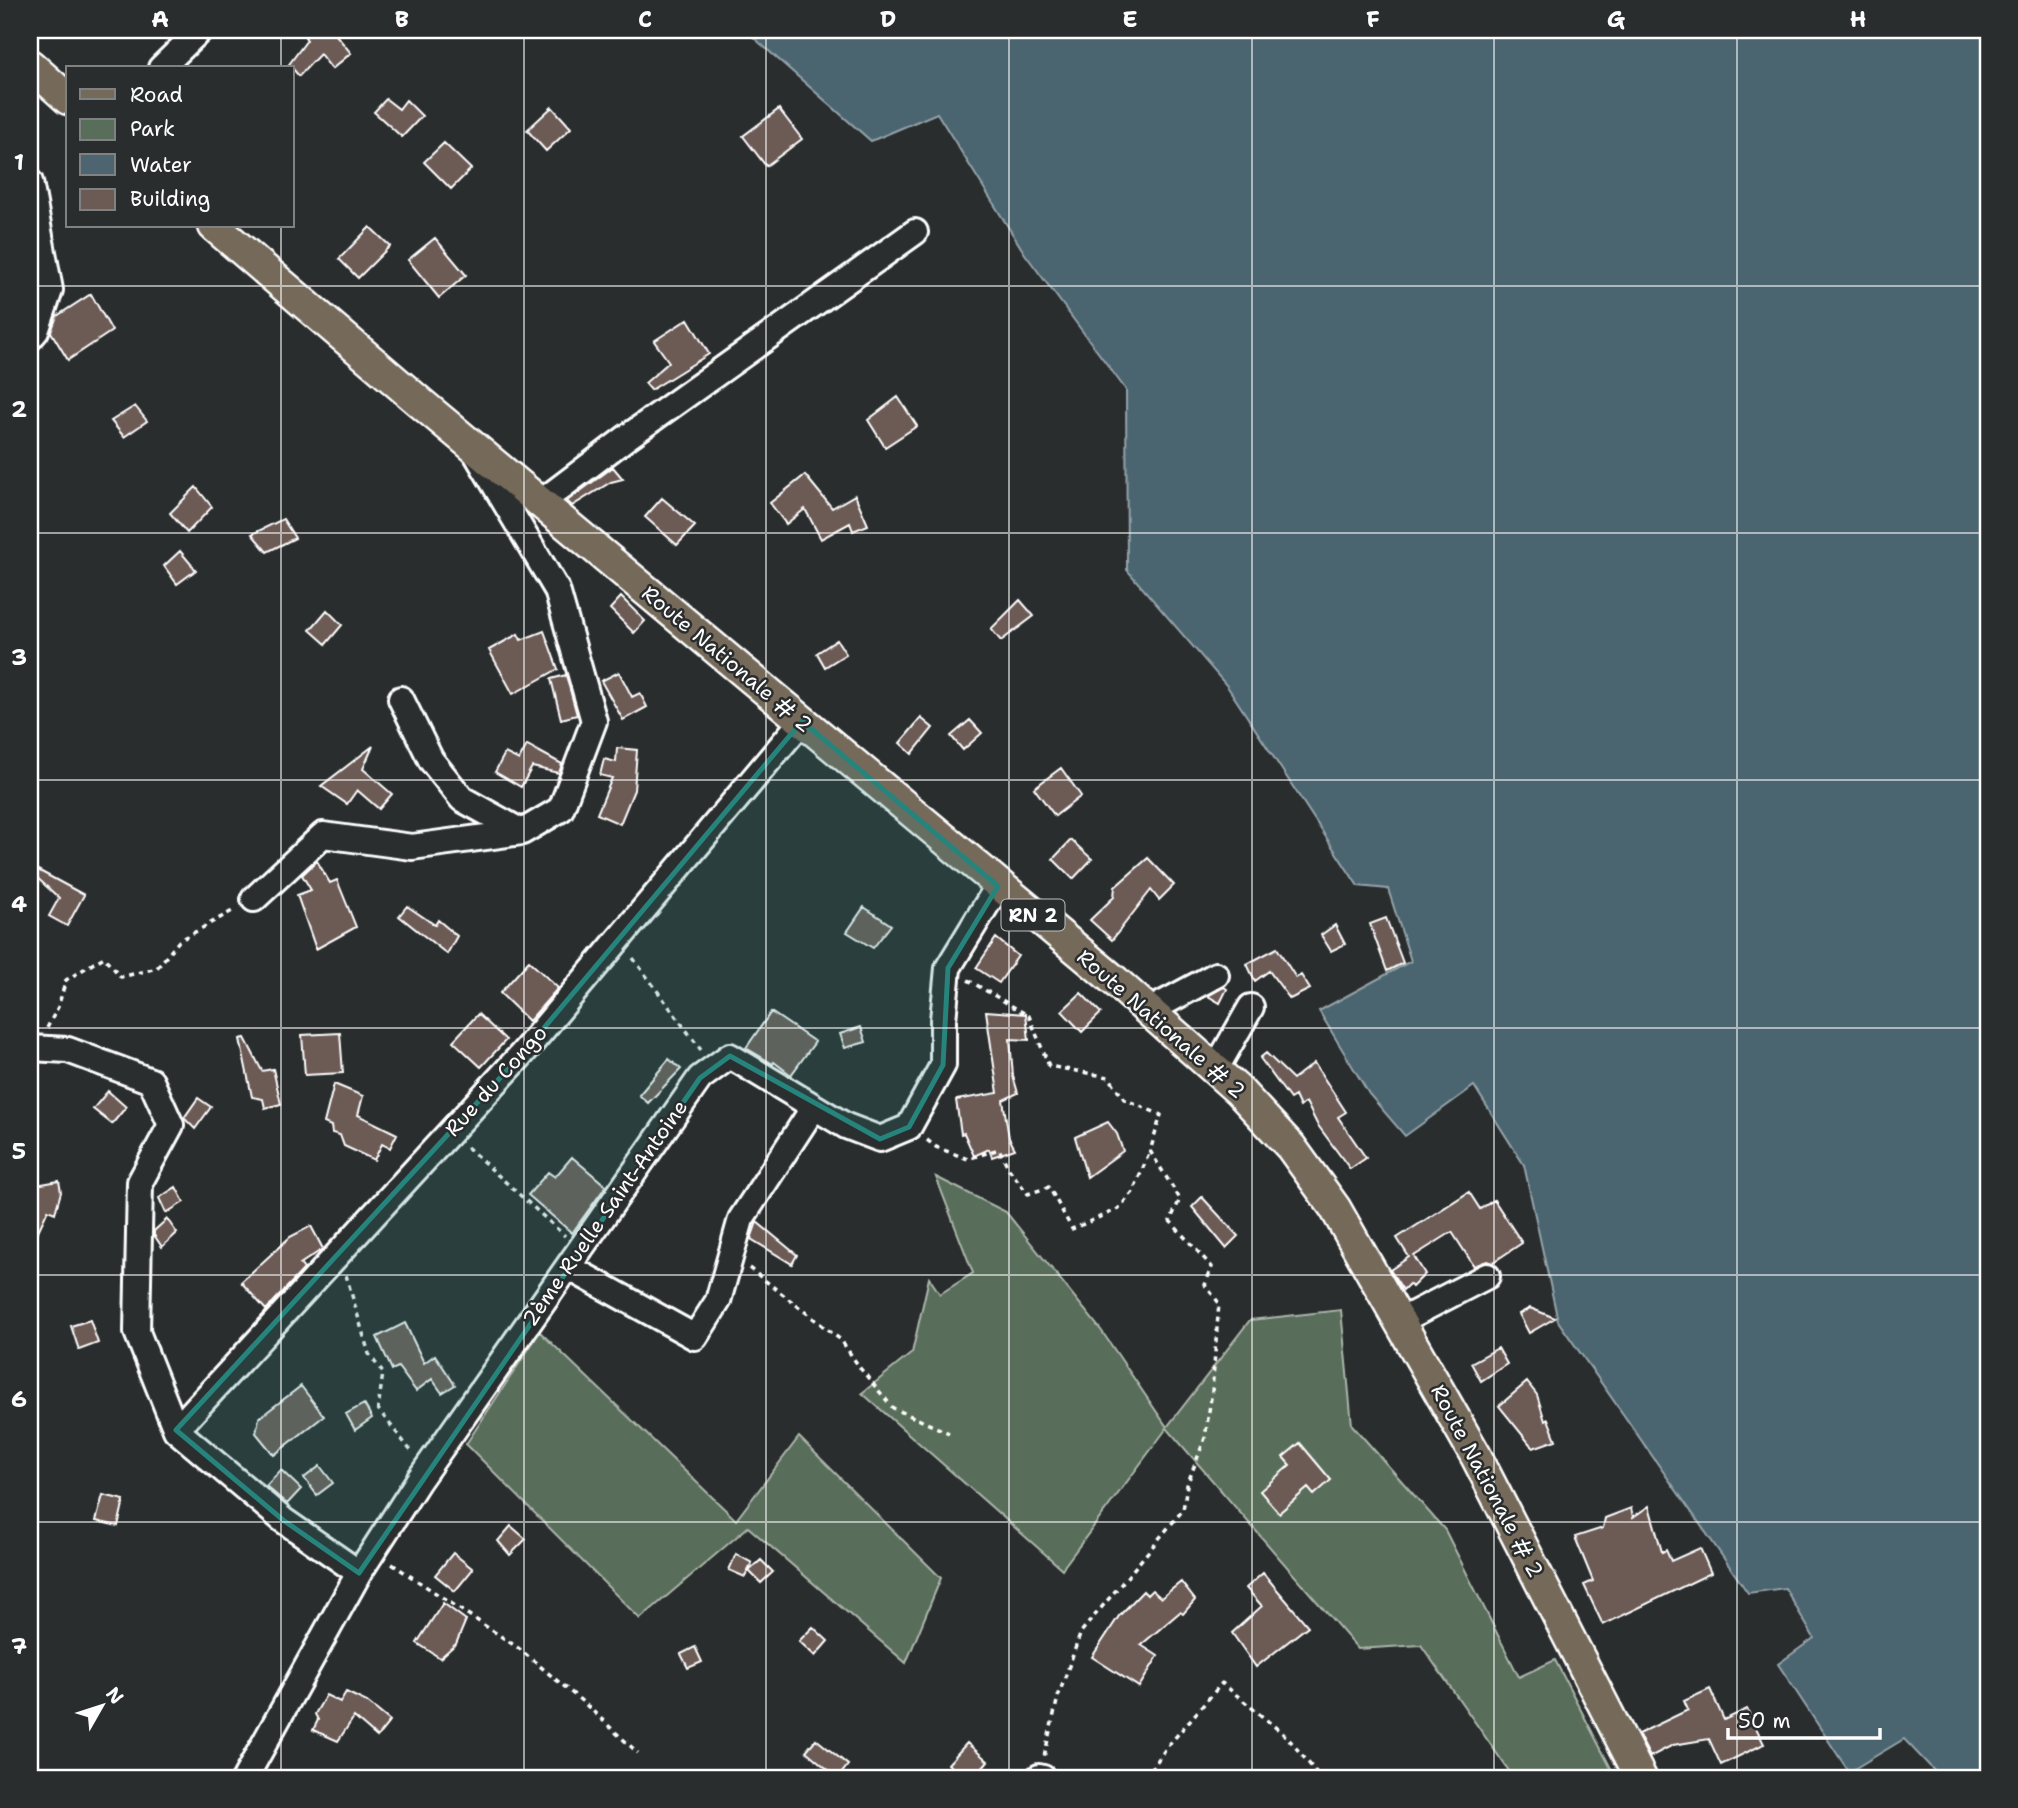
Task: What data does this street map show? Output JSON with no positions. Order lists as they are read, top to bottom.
{
  "streets": {
    "main road": ["Route Nationale # 2", "RN 2"],
    "street": ["Rue du Congo", "2ème Ruelle Saint-Antoine"]
  },
  "crossings": [
    ["Route Nationale # 2", "Rue du Congo"]
  ],
  "legend": [
    "Road",
    "Park",
    "Water",
    "Building"
  ],
  "scale_bar": "50 m",
  "north": "top right",
  "grid": {
    "columns": [
      "A",
      "B",
      "C",
      "D",
      "E",
      "F",
      "G",
      "H"
    ],
    "rows": [
      "1",
      "2",
      "3",
      "4",
      "5",
      "6",
      "7"
    ]
  }
}
